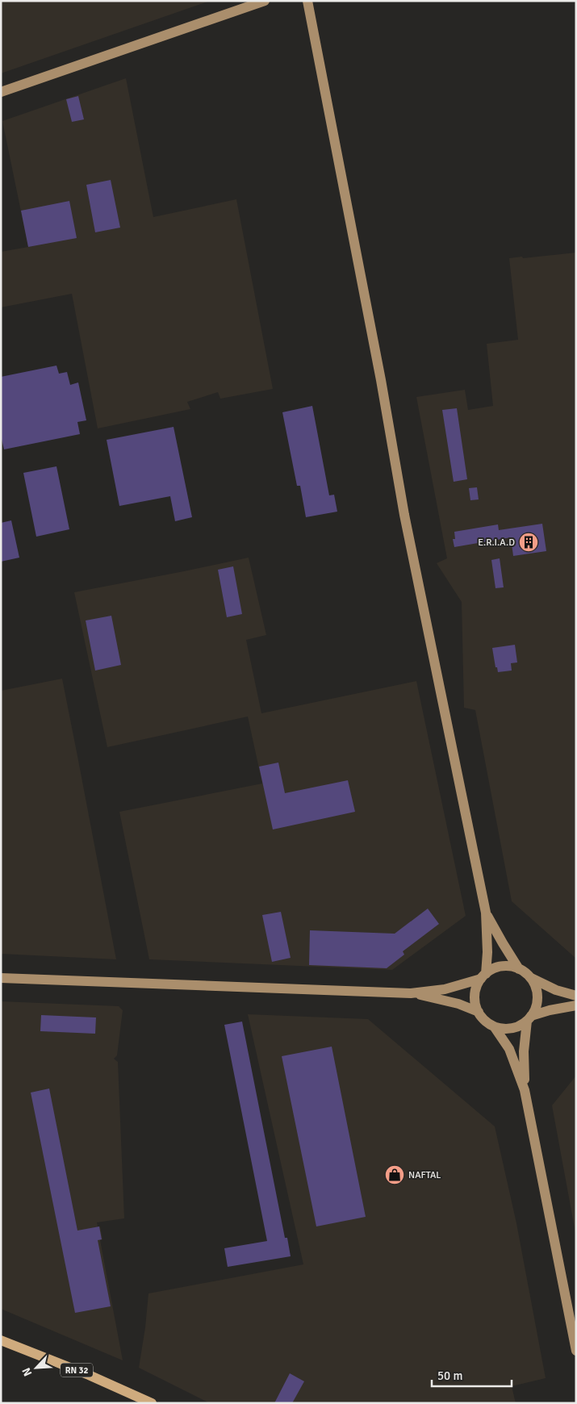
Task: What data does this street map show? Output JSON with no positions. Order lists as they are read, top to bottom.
{
  "streets": {
    "main road": ["RN 32"]
  },
  "places": {
    "building": ["E.R.I.A.D"],
    "shop": ["NAFTAL"]
  },
  "scale_bar": "50 m",
  "north": "bottom left"
}
